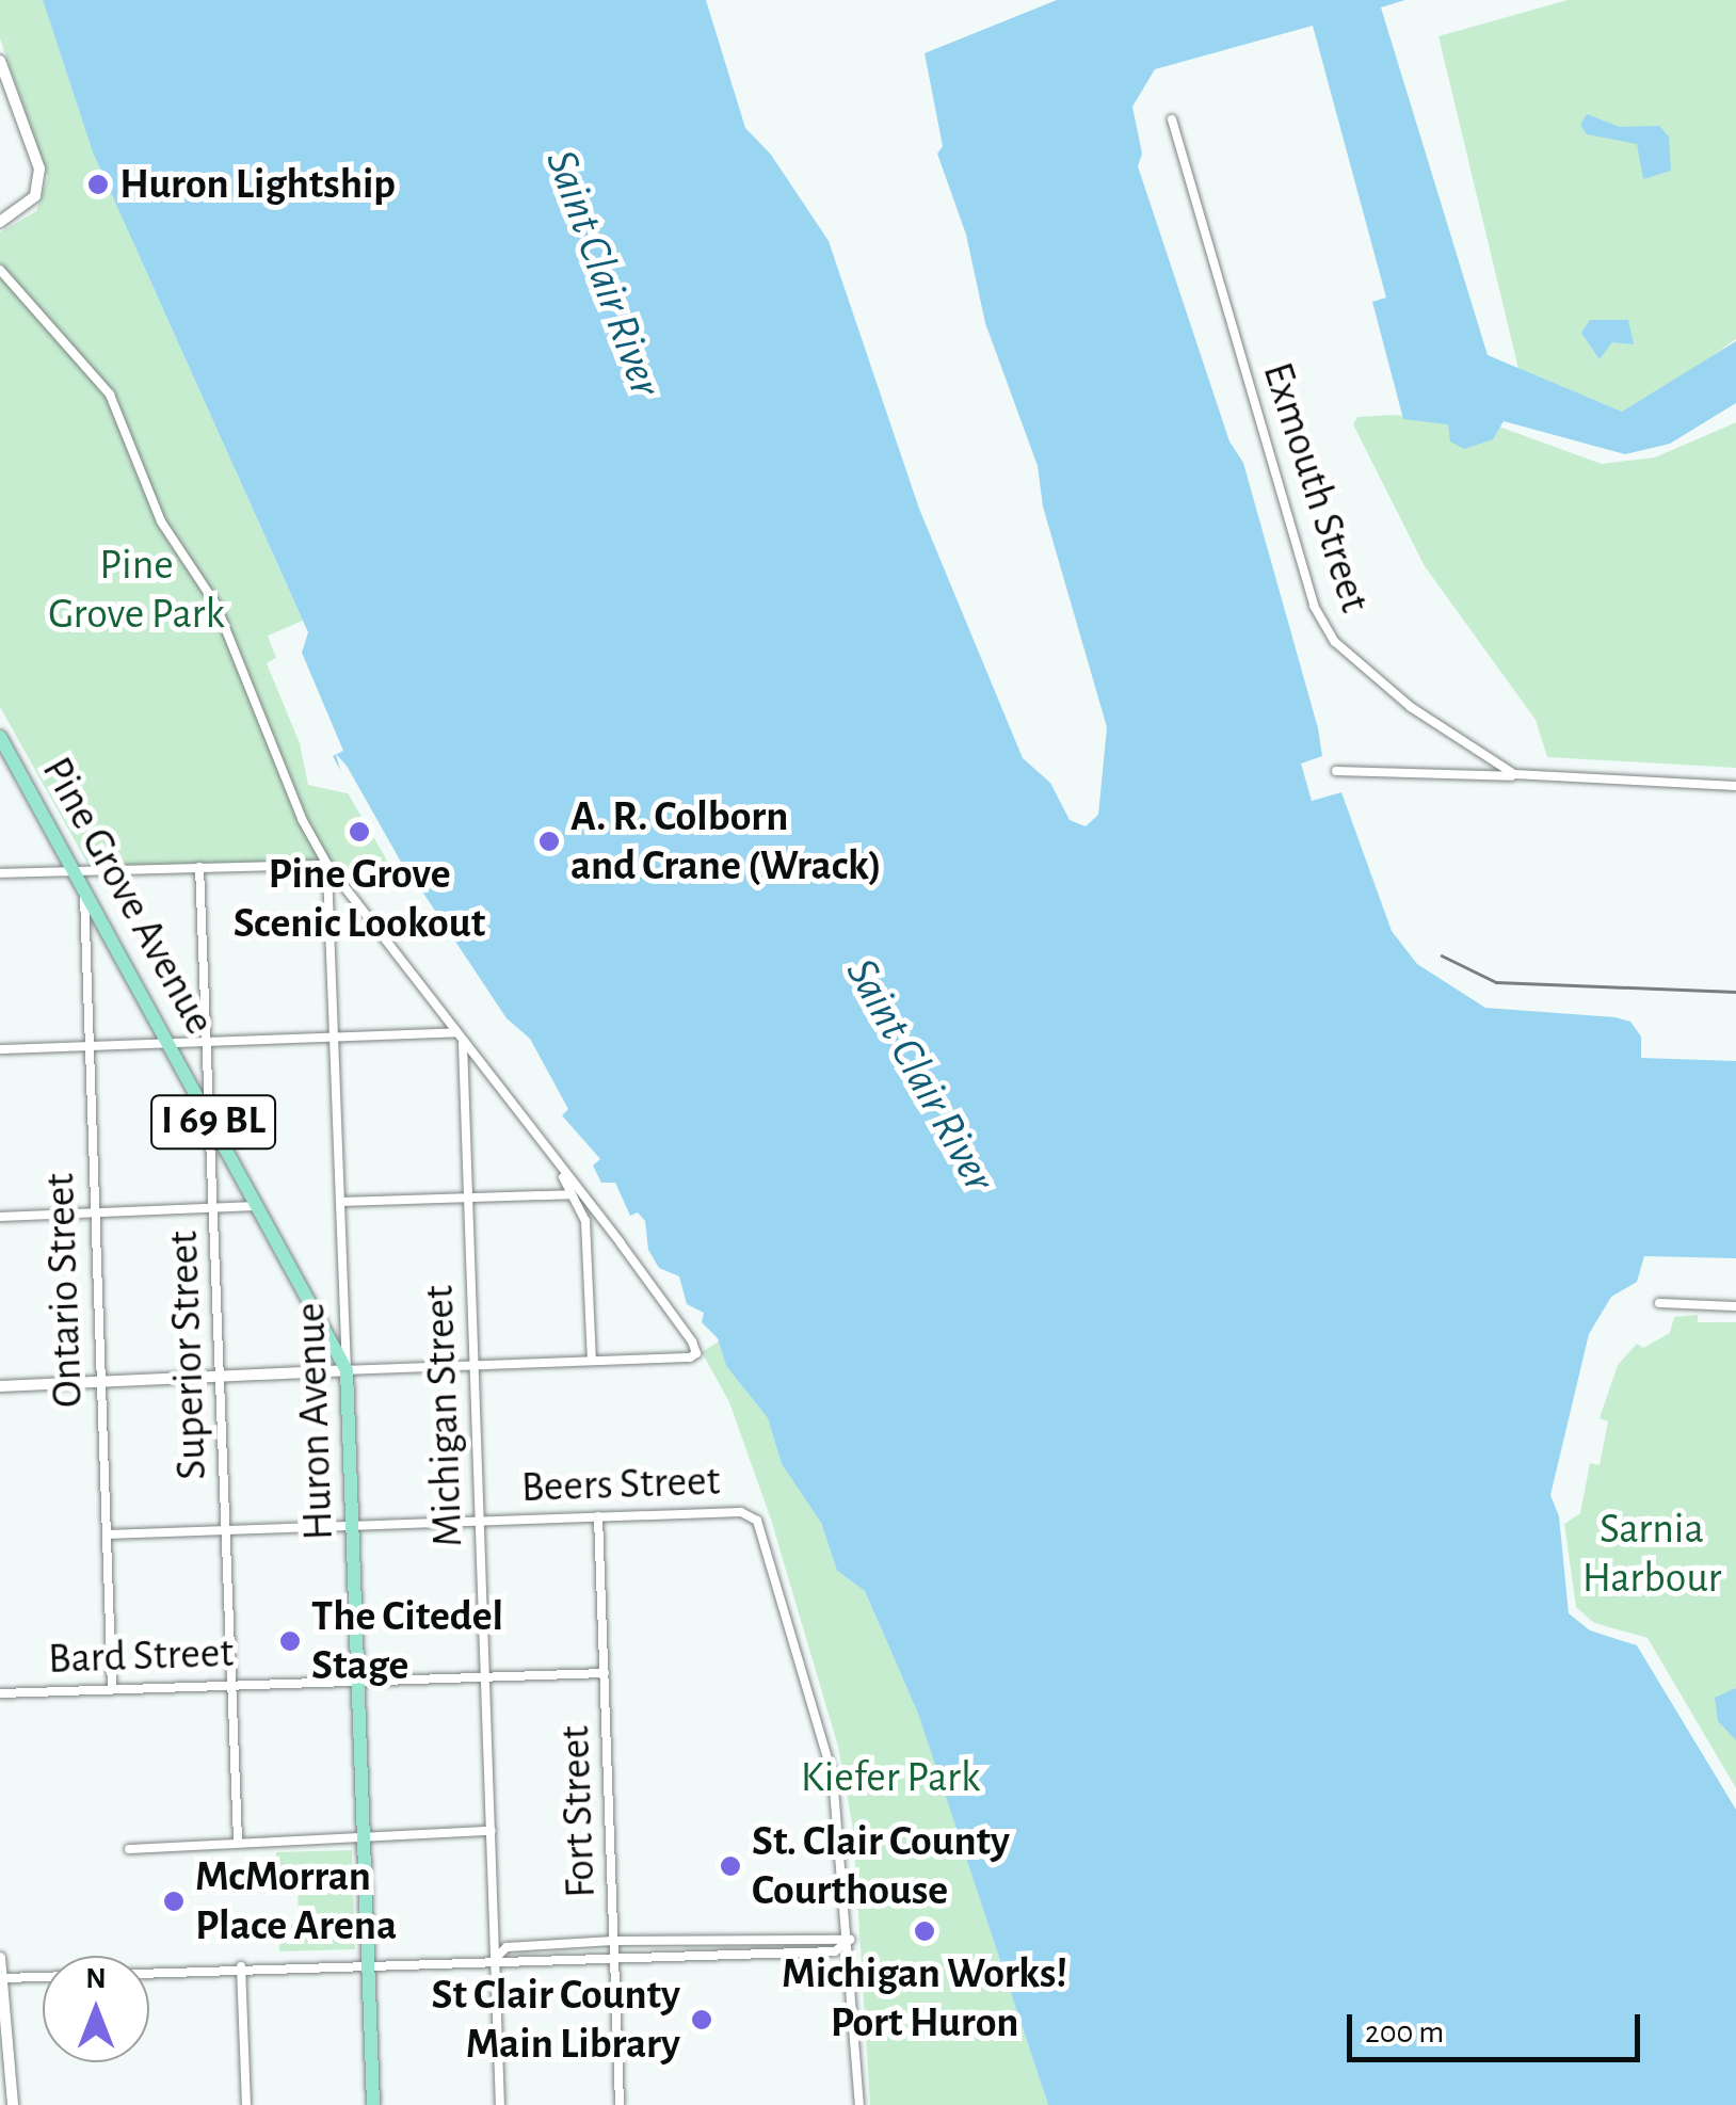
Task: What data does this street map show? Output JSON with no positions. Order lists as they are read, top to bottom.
{
  "streets": {
    "main road": ["Pine Grove Avenue", "I 69 BL", "Huron Avenue"],
    "street": [
      "Exmouth Street",
      "Ontario Street",
      "Superior Street",
      "Michigan Street",
      "Beers Street",
      "Bard Street",
      "Fort Street"
    ]
  },
  "crossings": [
    ["Pine Grove Avenue", "Ontario Street"],
    ["Pine Grove Avenue", "Superior Street"],
    ["Pine Grove Avenue", "Huron Avenue"],
    ["Ontario Street", "Beers Street"],
    ["Ontario Street", "Bard Street"],
    ["Superior Street", "Beers Street"],
    ["Superior Street", "Bard Street"],
    ["Michigan Street", "Beers Street"],
    ["Michigan Street", "Bard Street"],
    ["Huron Avenue", "Beers Street"],
    ["Huron Avenue", "Bard Street"],
    ["Beers Street", "Fort Street"],
    ["Bard Street", "Fort Street"]
  ],
  "water": ["Saint Clair River"],
  "parks": ["Pine Grove Park", "Sarnia Harbour", "Kiefer Park"],
  "places": [
    "Huron Lightship",
    "Pine Grove Scenic Lookout",
    "A. R. Colborn and Crane (Wrack)",
    "The Citedel Stage",
    "St. Clair County Courthouse",
    "McMorran Place Arena",
    "Michigan Works! Port Huron",
    "St Clair County Main Library"
  ],
  "scale_bar": "200 m",
  "north": "top"
}
